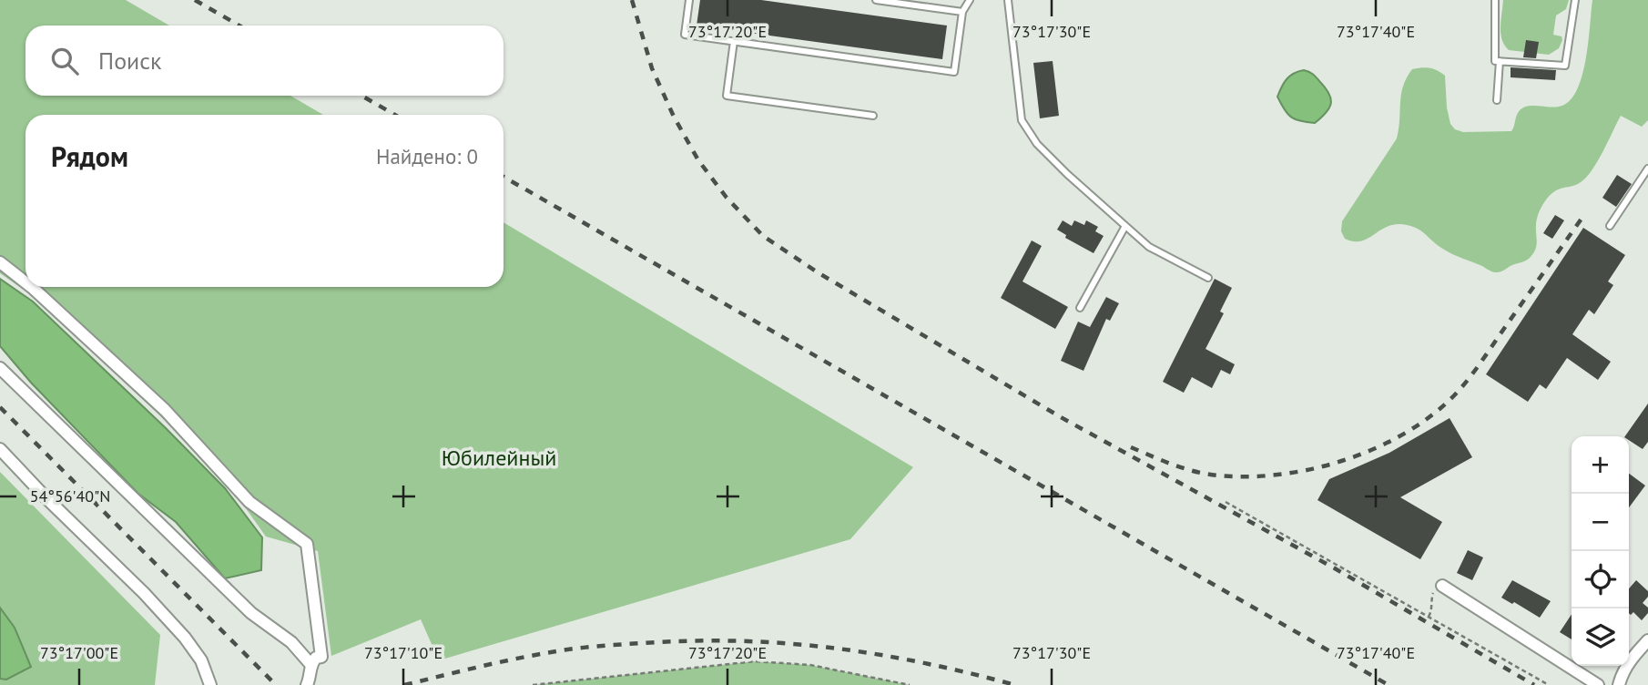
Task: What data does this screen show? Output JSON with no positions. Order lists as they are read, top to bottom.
{
  "parks": ["Юбилейный"],
  "page": {
    "search": "Поиск",
    "heading": ["Рядом", "Найдено: 0"],
    "map_buttons": ["+", "−"]
  },
  "coordinates": [
    "73°17'20\"E",
    "73°17'30\"E",
    "73°17'40\"E",
    "54°56'40\"N",
    "73°17'00\"E",
    "73°17'10\"E"
  ]
}
